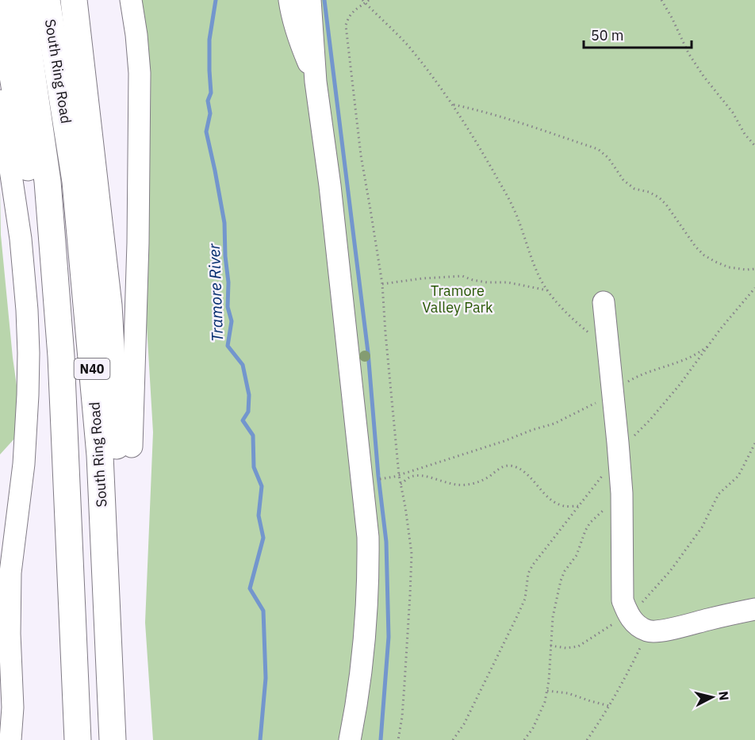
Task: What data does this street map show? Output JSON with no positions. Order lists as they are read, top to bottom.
{
  "streets": {
    "highway": ["South Ring Road", "N40"]
  },
  "water": ["Tramore River"],
  "parks": ["Tramore Valley Park"],
  "scale_bar": "50 m",
  "north": "right"
}
